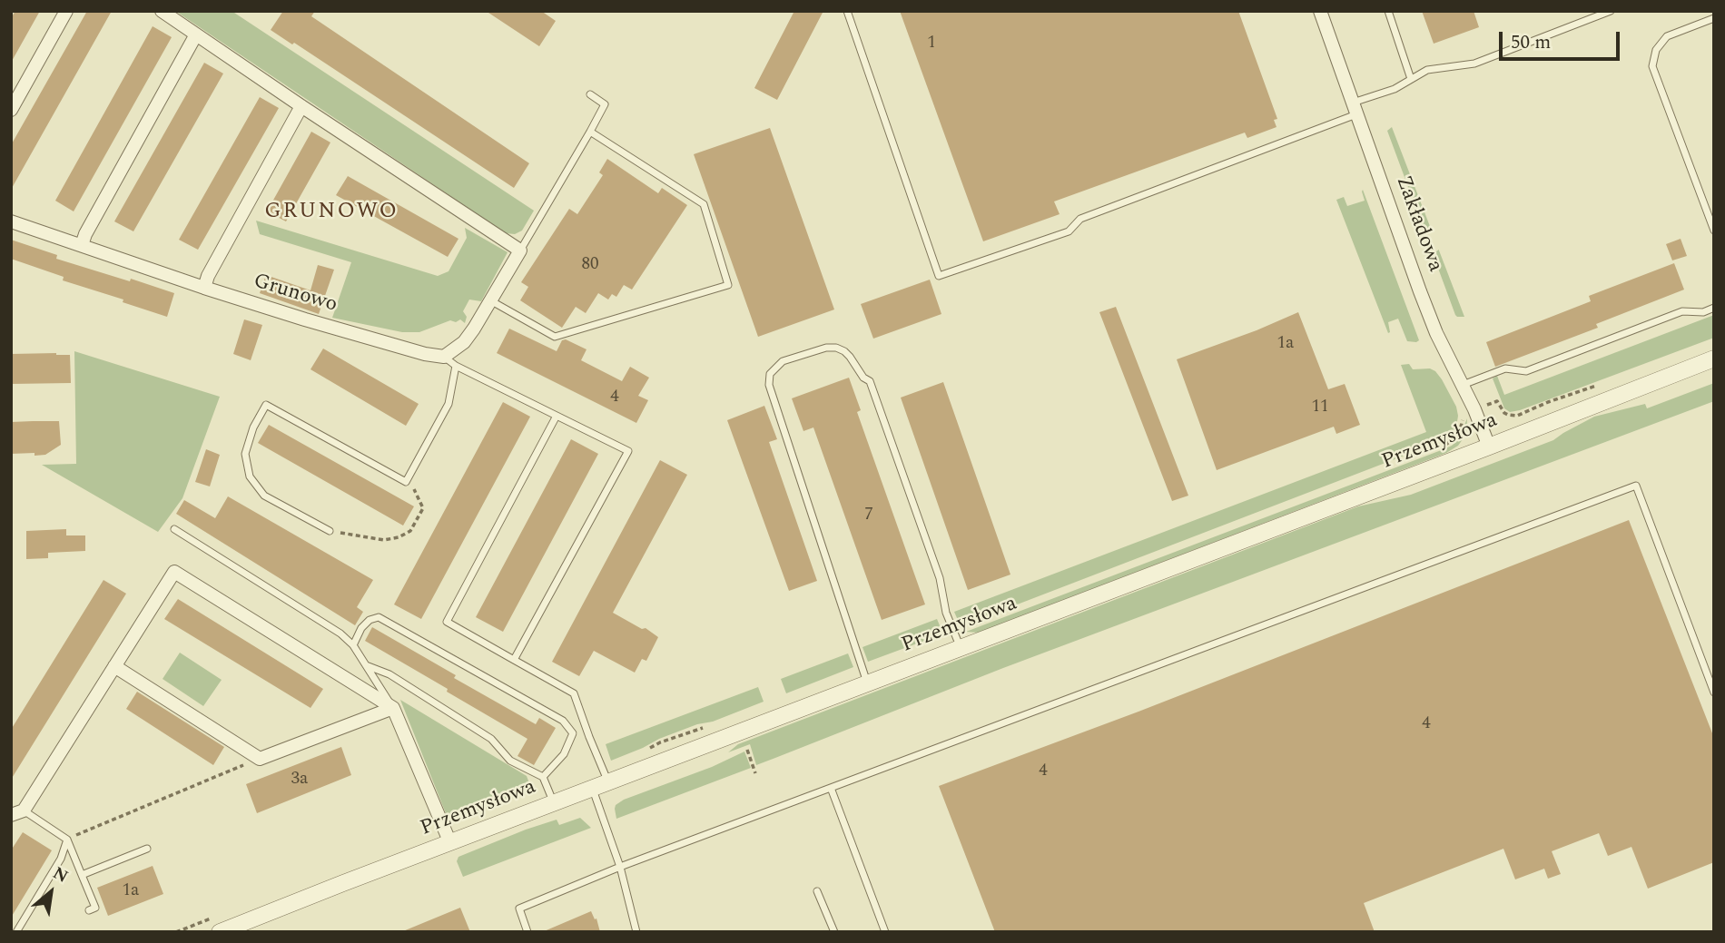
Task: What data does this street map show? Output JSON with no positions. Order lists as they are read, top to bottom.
{
  "streets": {
    "street": ["Zakładowa", "Grunowo", "Przemysłowa"]
  },
  "crossings": [
    ["Zakładowa", "Przemysłowa"]
  ],
  "districts": ["GRUNOWO"],
  "house_numbers": [
    "1",
    "80",
    "1a",
    "4",
    "11",
    "7",
    "4",
    "4",
    "3a",
    "1a"
  ],
  "scale_bar": "50 m",
  "north": "top right"
}
